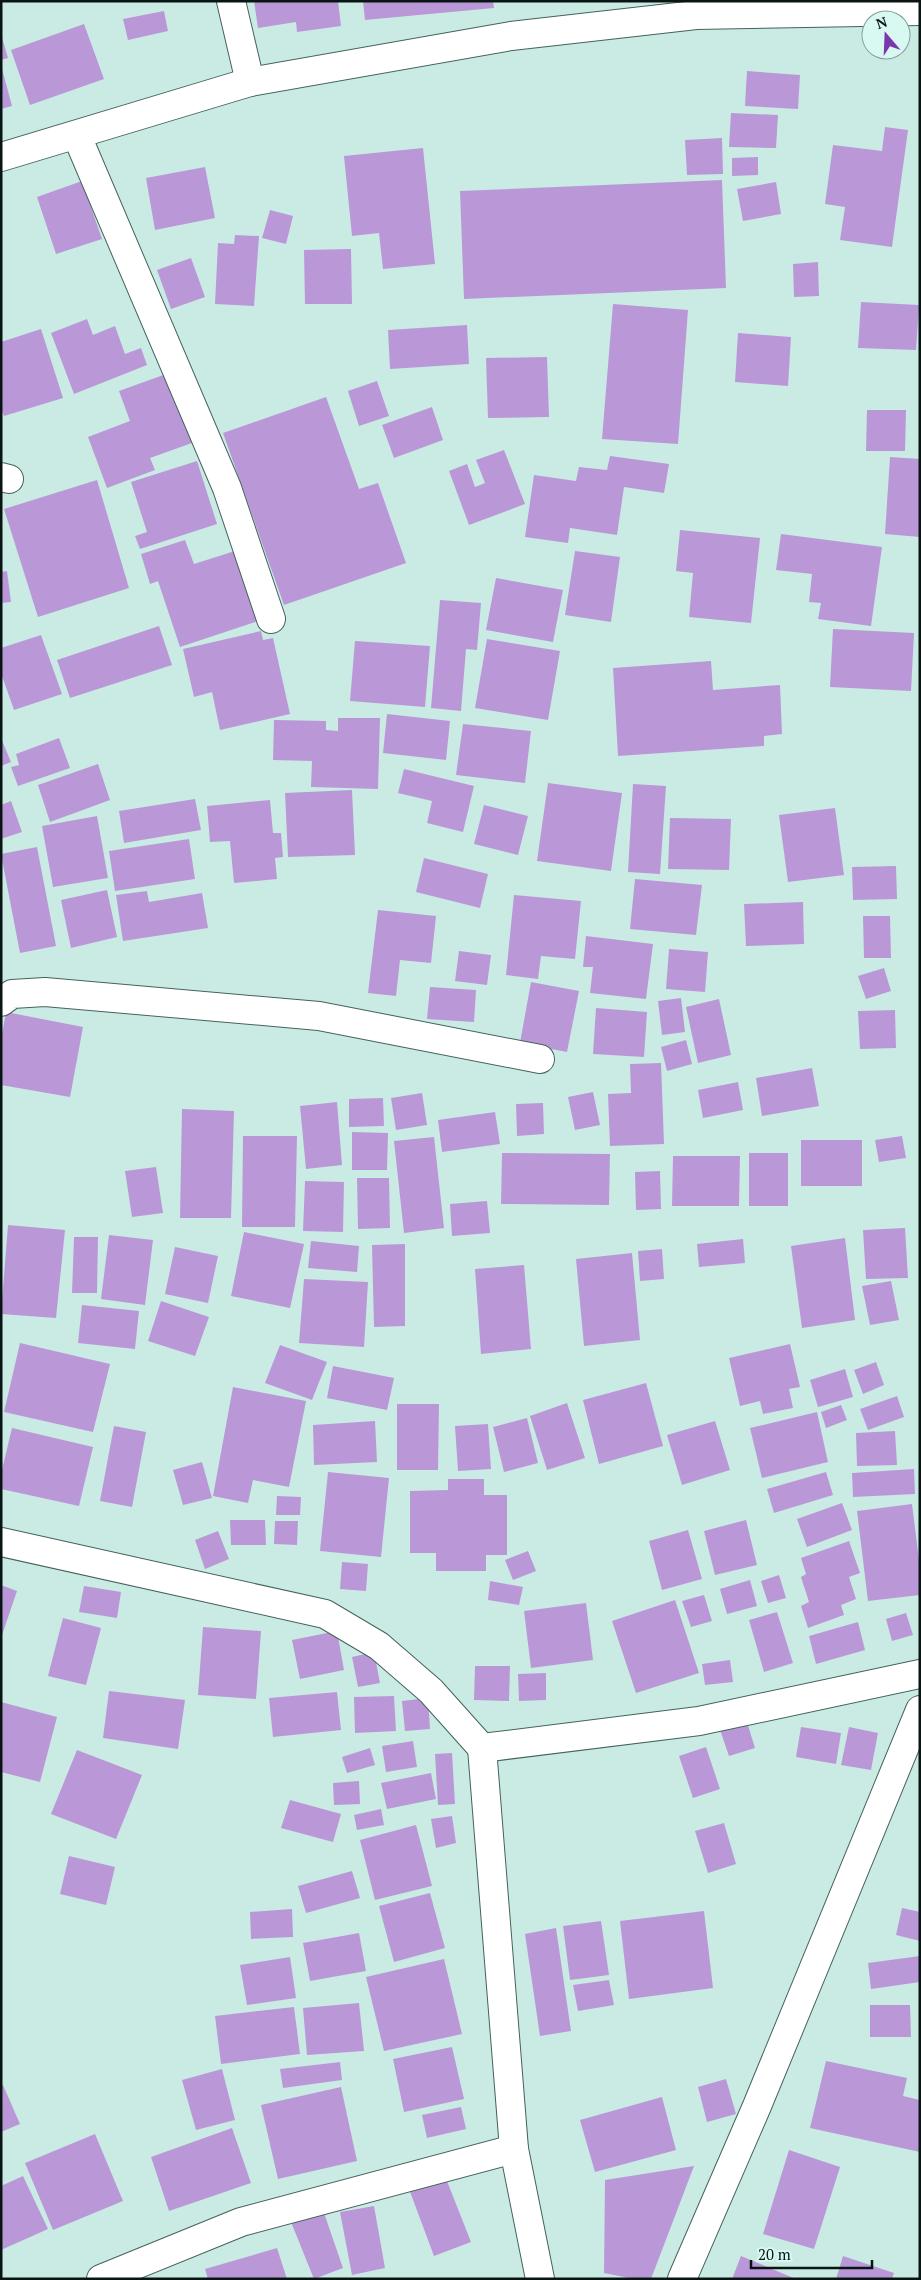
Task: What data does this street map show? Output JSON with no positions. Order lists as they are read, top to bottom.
{
  "scale_bar": "20 m",
  "north": "top"
}
